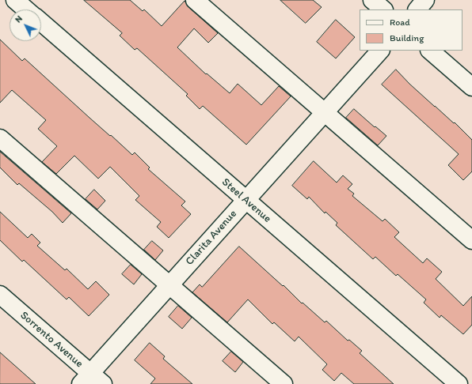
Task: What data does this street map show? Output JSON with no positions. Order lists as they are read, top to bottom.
{
  "streets": {
    "street": ["Steel Avenue", "Clarita Avenue", "Sorrento Avenue"]
  },
  "crossings": [
    ["Steel Avenue", "Clarita Avenue"],
    ["Clarita Avenue", "Sorrento Avenue"]
  ],
  "legend": ["Road", "Building"],
  "north": "top left"
}
